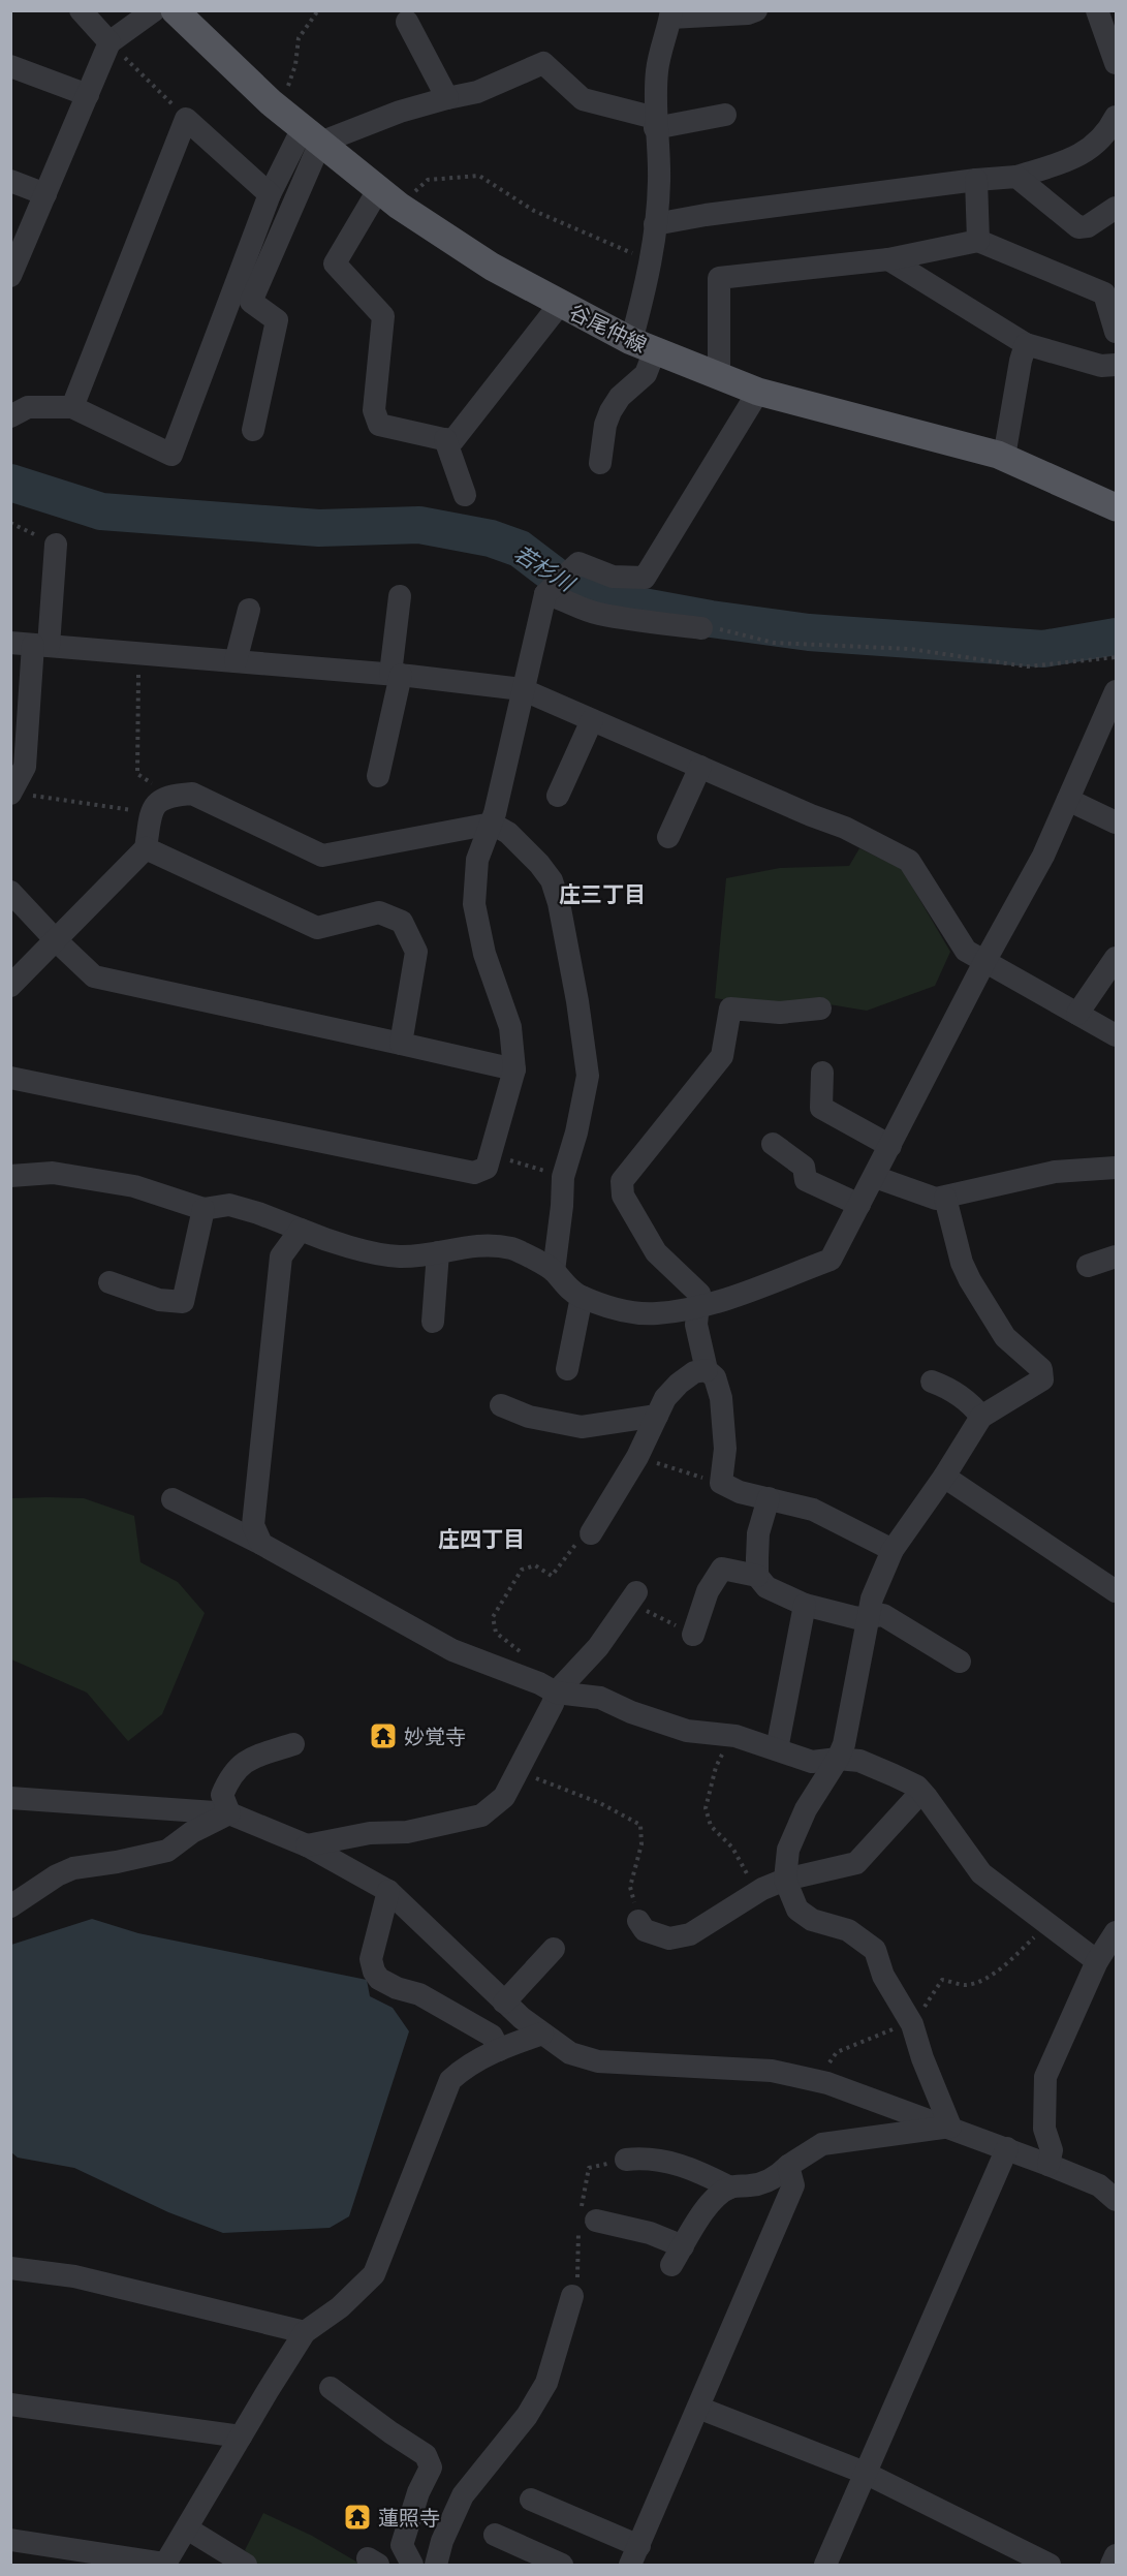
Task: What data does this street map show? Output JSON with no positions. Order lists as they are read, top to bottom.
{
  "streets": {
    "main road": ["谷尾仲線"]
  },
  "districts": ["庄三丁目", "庄四丁目"],
  "water": ["若杉川"],
  "places": {
    "temple": ["妙覚寺", "蓮照寺"]
  }
}
